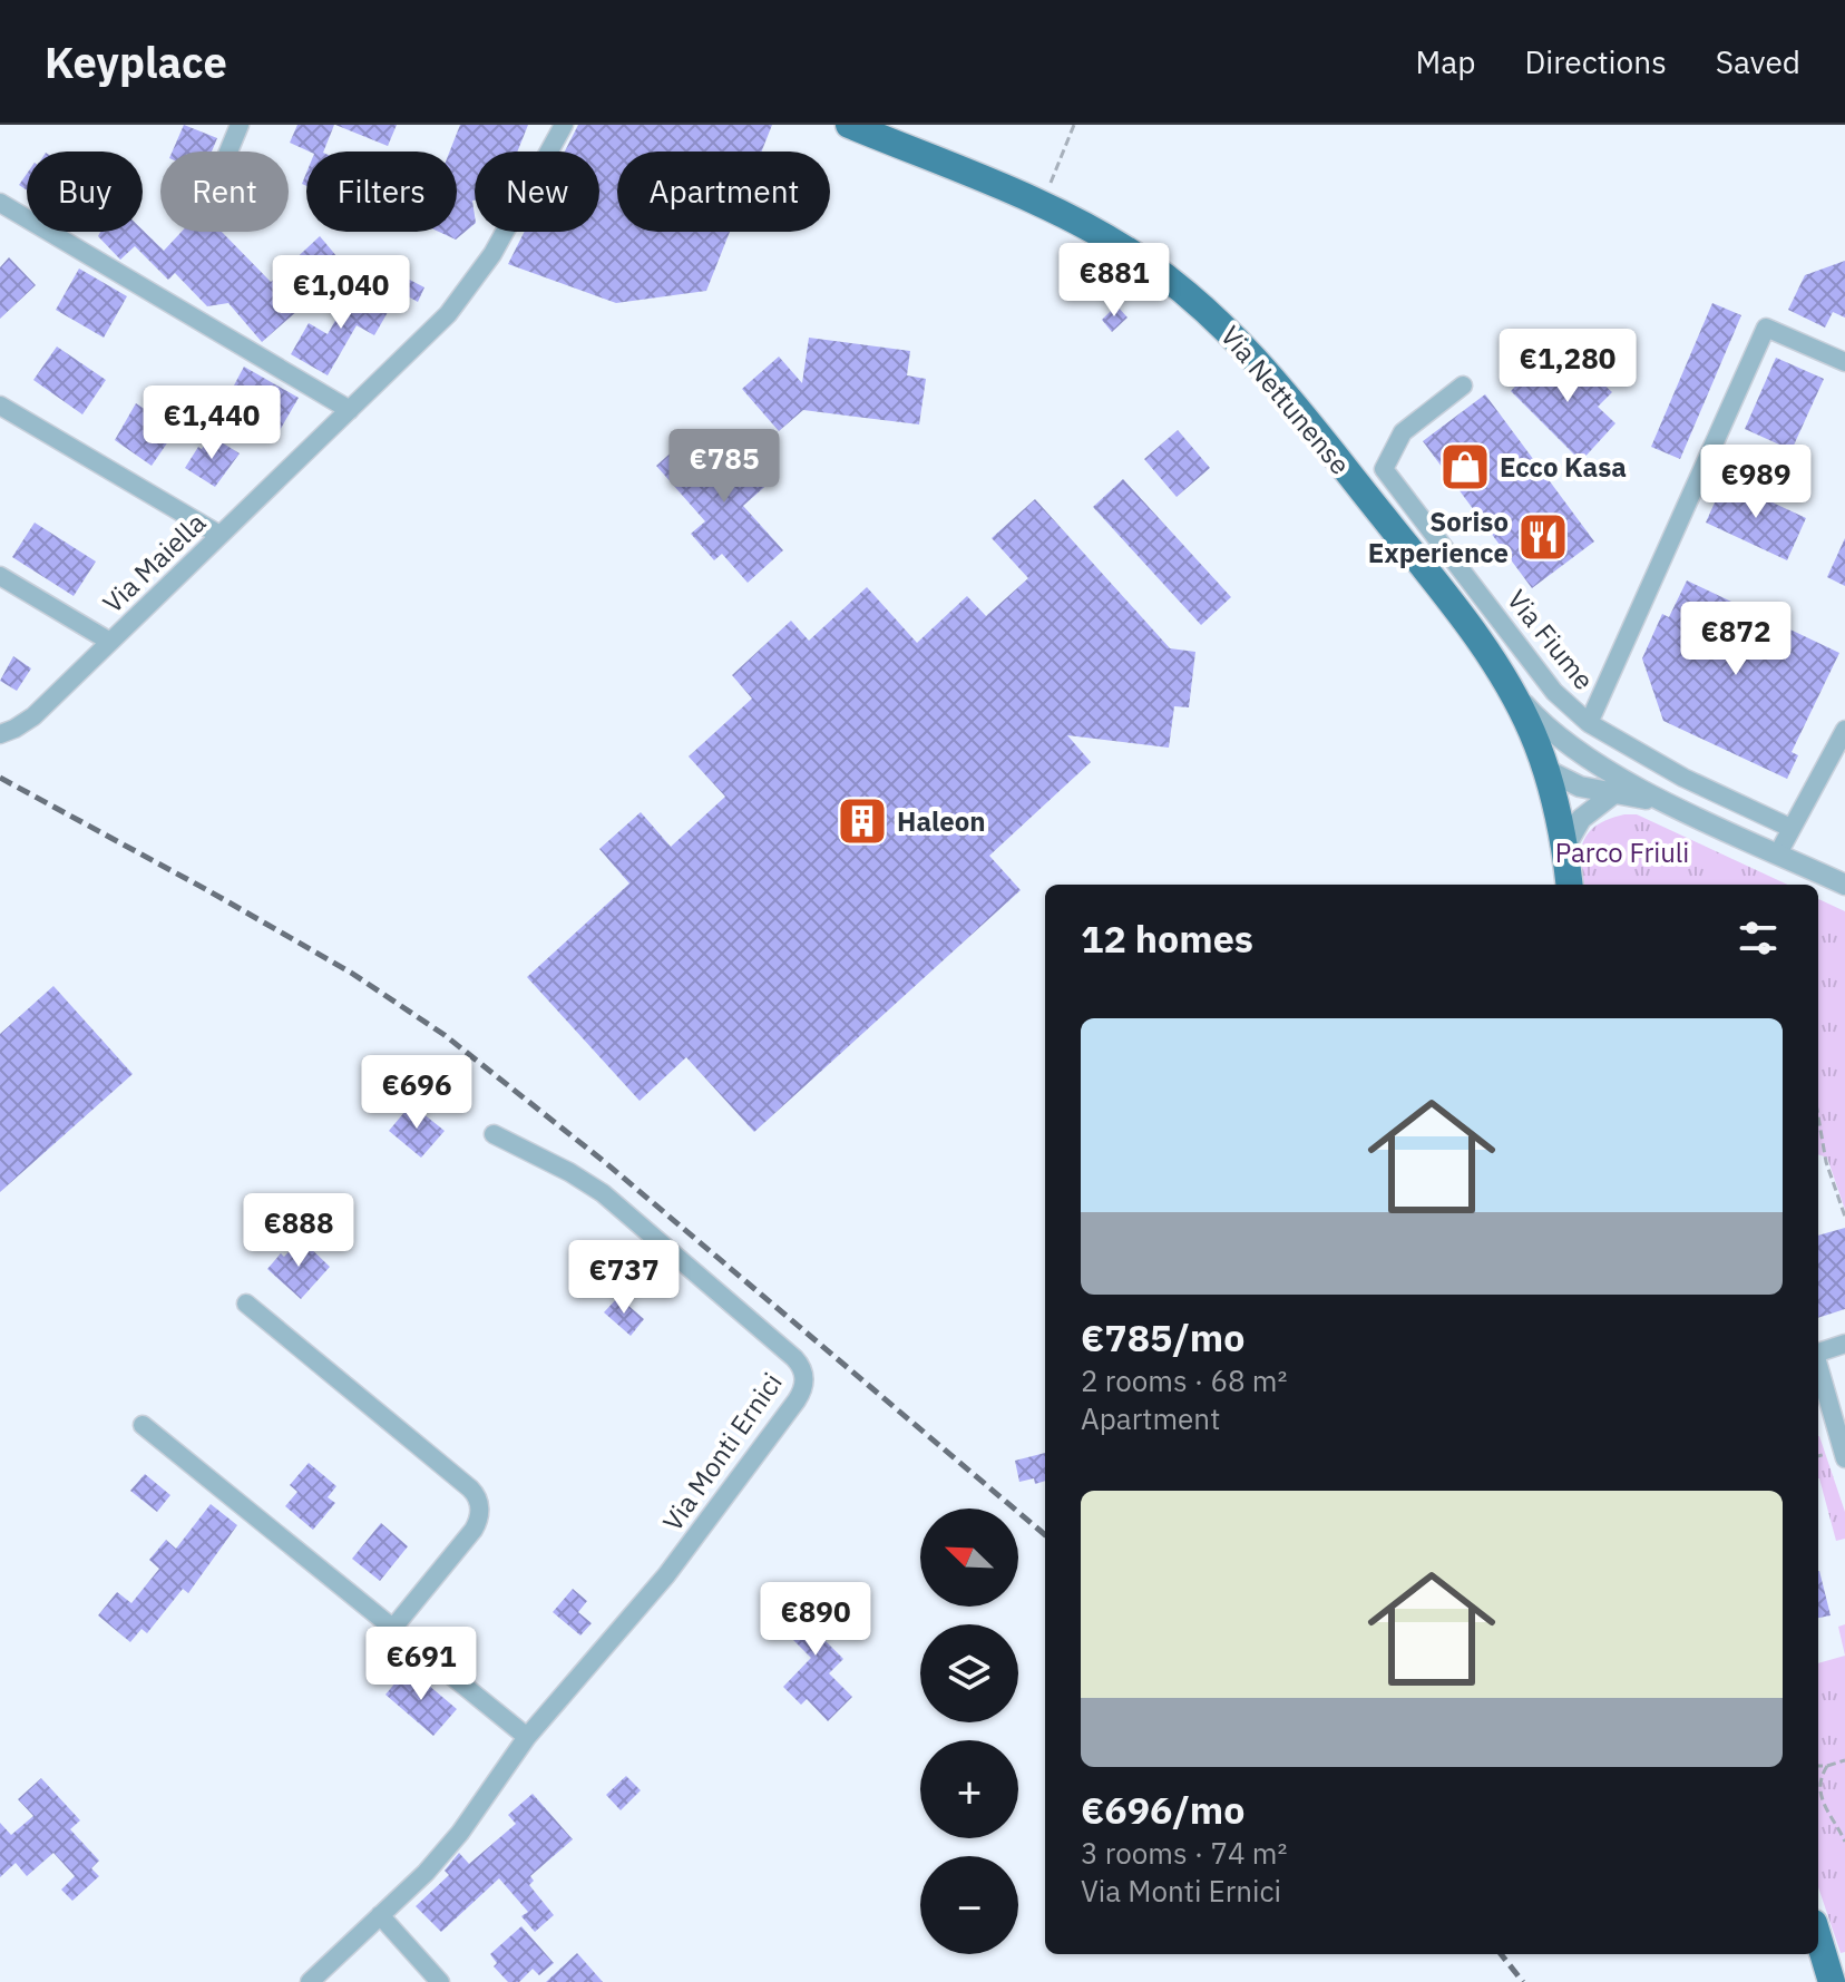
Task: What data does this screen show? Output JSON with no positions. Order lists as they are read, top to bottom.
{
  "streets": {
    "main road": ["Via Nettunense"],
    "street": ["Via Maiella", "Via Fiume", "Via Monti Ernici"]
  },
  "parks": ["Parco Friuli"],
  "places": {
    "shop": ["Ecco Kasa"],
    "restaurant": ["Soriso Experience"],
    "building": ["Haleon"]
  },
  "north": "top left",
  "page": {
    "header": "Keyplace",
    "nav": ["Map", "Directions", "Saved"],
    "chip": [
      "Buy",
      "Rent",
      "Filters",
      "New",
      "Apartment"
    ],
    "price": [
      "€881",
      "€1,040",
      "€1,280",
      "€1,440",
      "€785",
      "€989",
      "€872",
      "€696",
      "€888",
      "€737",
      "€890",
      "€691"
    ],
    "heading": "12 homes",
    "list": [
      {
        "name": "€785/mo",
        "note": "2 rooms · 68 m² · Apartment"
      },
      {
        "name": "€696/mo",
        "note": "3 rooms · 74 m² · Via Monti Ernici"
      }
    ],
    "map_buttons": ["+", "−"]
  }
}
